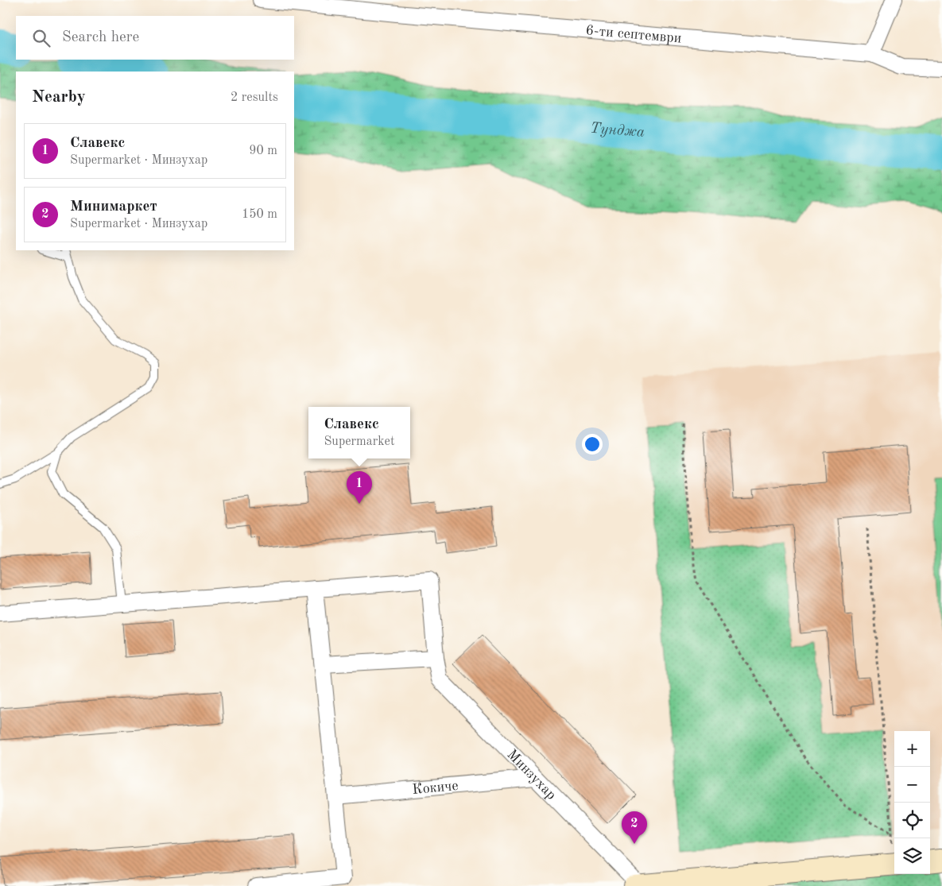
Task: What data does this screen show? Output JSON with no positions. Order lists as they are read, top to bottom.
{
  "streets": {
    "street": ["6-ти септември", "Минзухар", "Кокиче"]
  },
  "crossings": [
    ["Минзухар", "Кокиче"]
  ],
  "water": ["Тунджа"],
  "page": {
    "search": "Search here",
    "heading": ["Nearby", "2 results"],
    "list": [
      {
        "mark": "1",
        "name": "Славекс",
        "note": "Supermarket · Минзухар",
        "value": "90 m"
      },
      {
        "mark": "2",
        "name": "Минимаркет",
        "note": "Supermarket · Минзухар",
        "value": "150 m"
      }
    ],
    "popup": ["Славекс", "Supermarket"],
    "pins": ["1", "2"],
    "map_buttons": ["+", "−"]
  }
}
